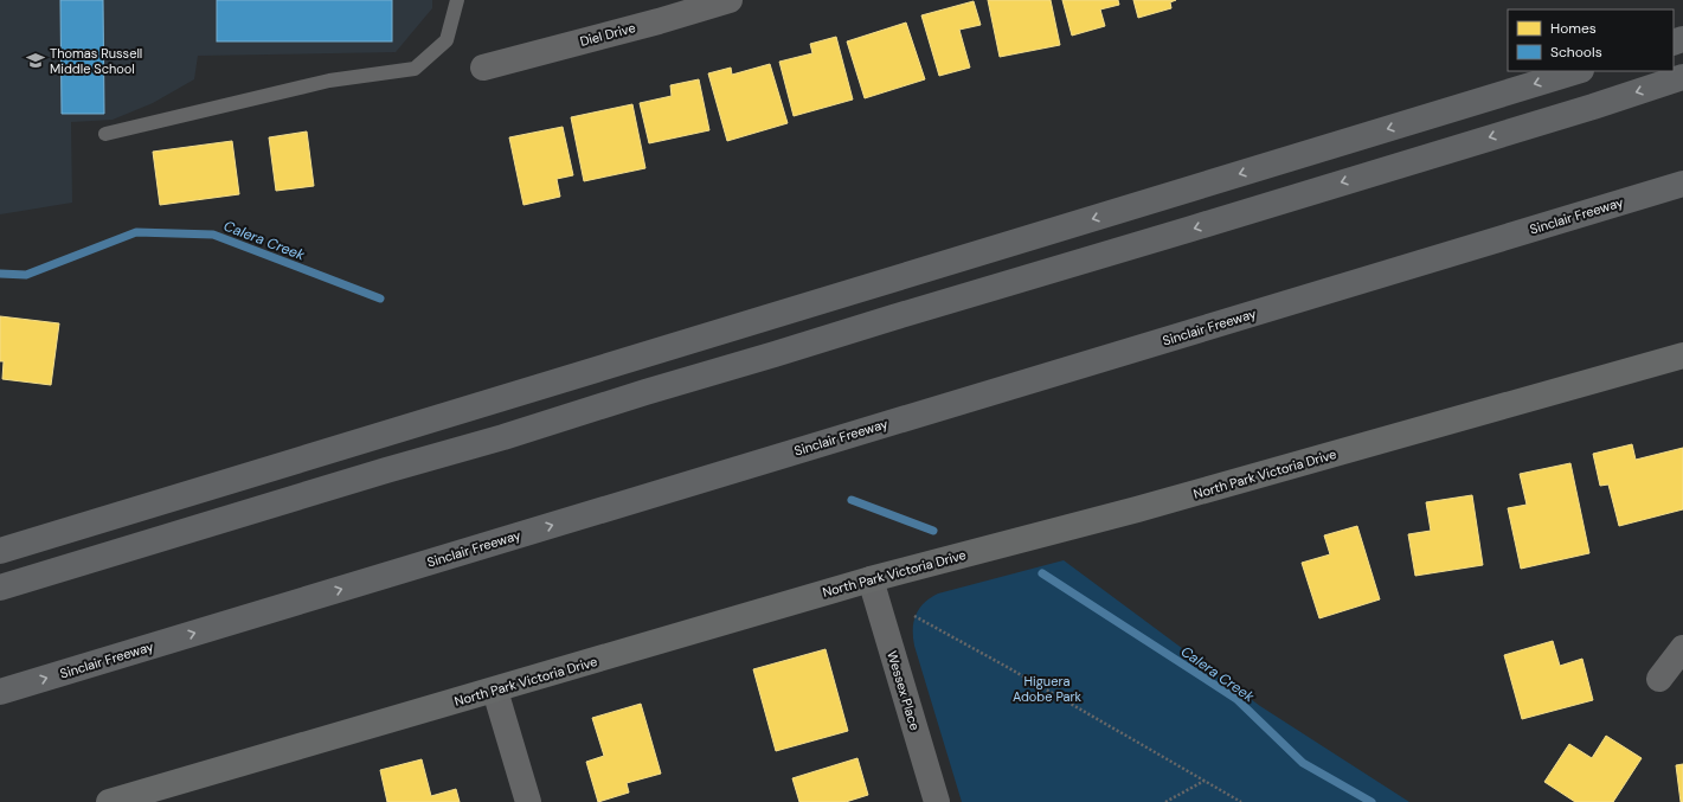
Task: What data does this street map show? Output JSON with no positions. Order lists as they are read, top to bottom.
{
  "streets": {
    "highway": ["Sinclair Freeway"],
    "street": ["Diel Drive", "North Park Victoria Drive", "Wessex Place"]
  },
  "crossings": [
    ["North Park Victoria Drive", "Wessex Place"]
  ],
  "water": ["Calera Creek"],
  "parks": ["Higuera Adobe Park"],
  "places": {
    "school or university": ["Thomas Russell Middle School"]
  },
  "legend": ["Homes", "Schools"]
}
